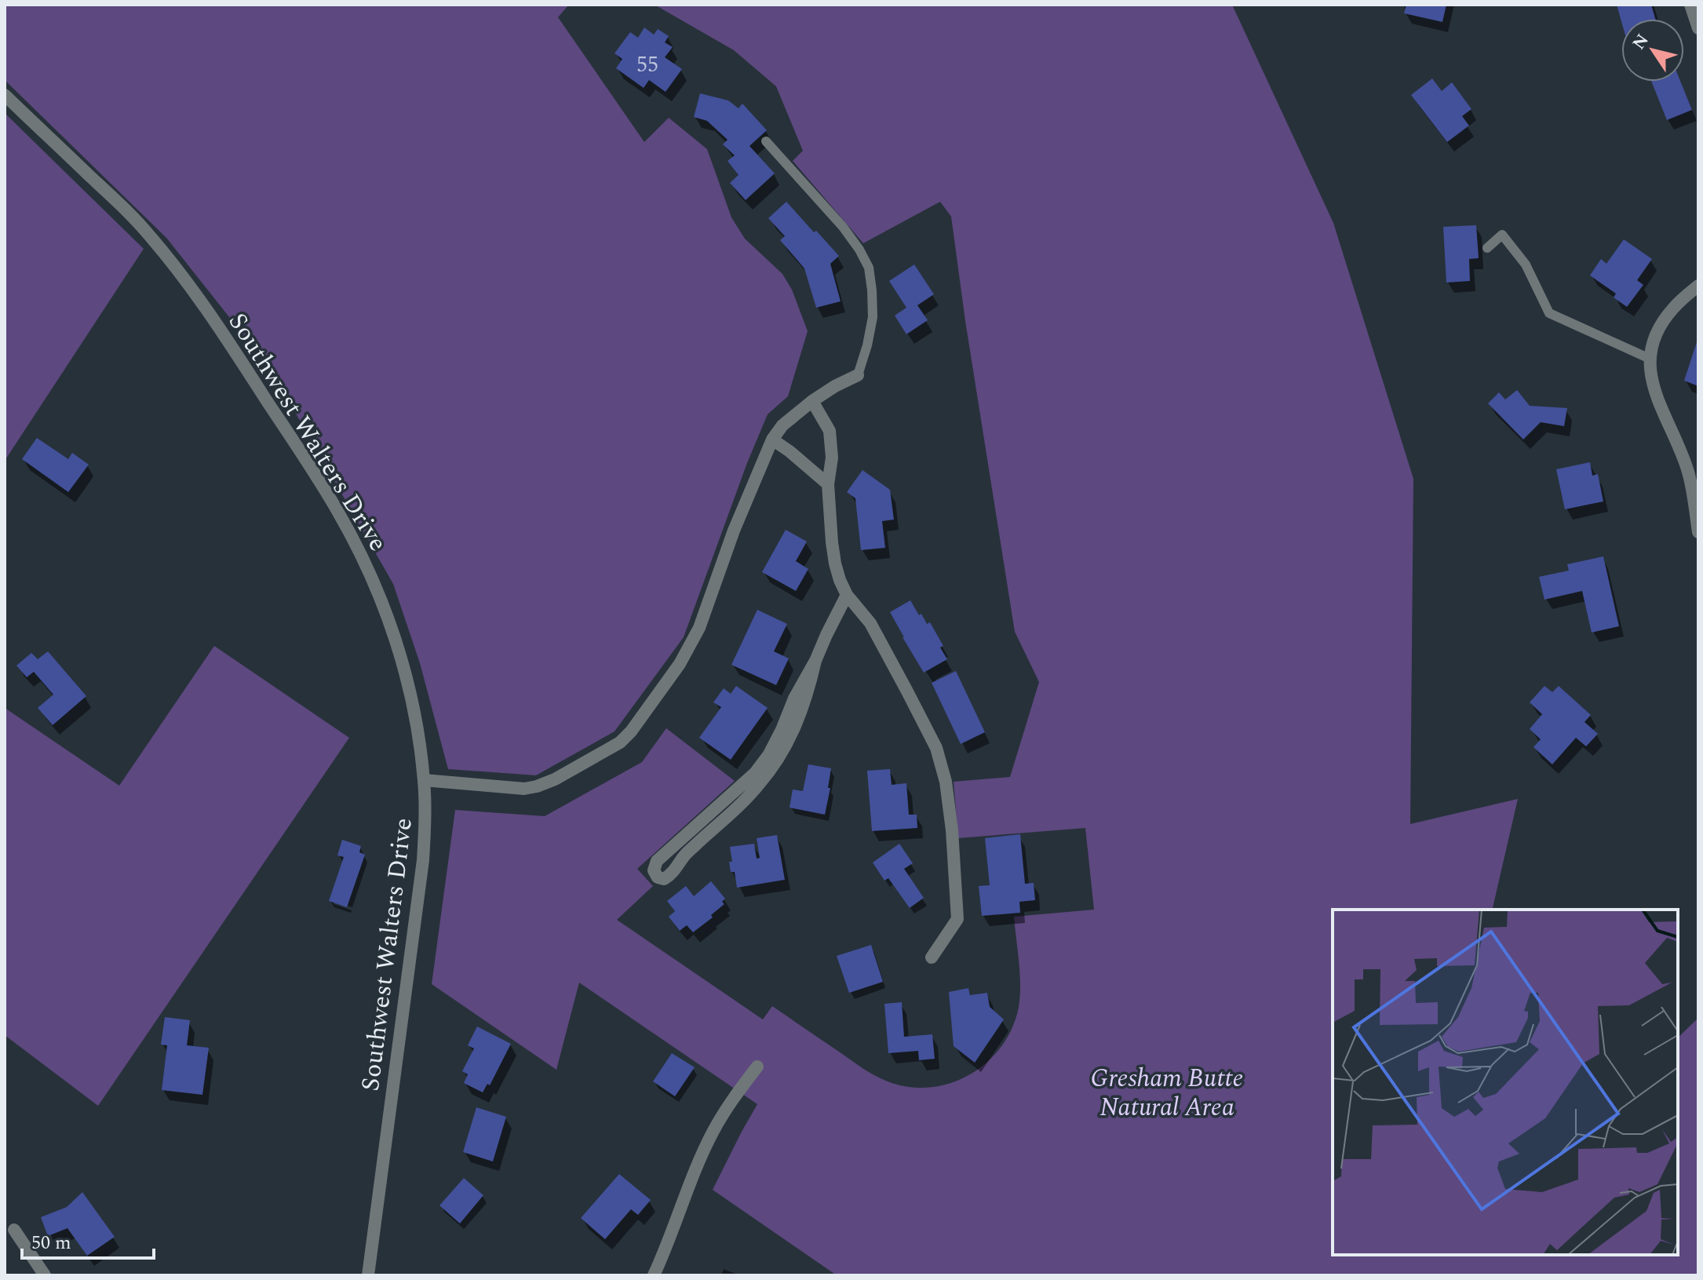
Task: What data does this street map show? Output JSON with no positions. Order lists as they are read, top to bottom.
{
  "streets": {
    "street": ["Southwest Walters Drive"]
  },
  "parks": ["Gresham Butte Natural Area"],
  "house_numbers": ["55"],
  "scale_bar": "50 m",
  "north": "top left"
}
